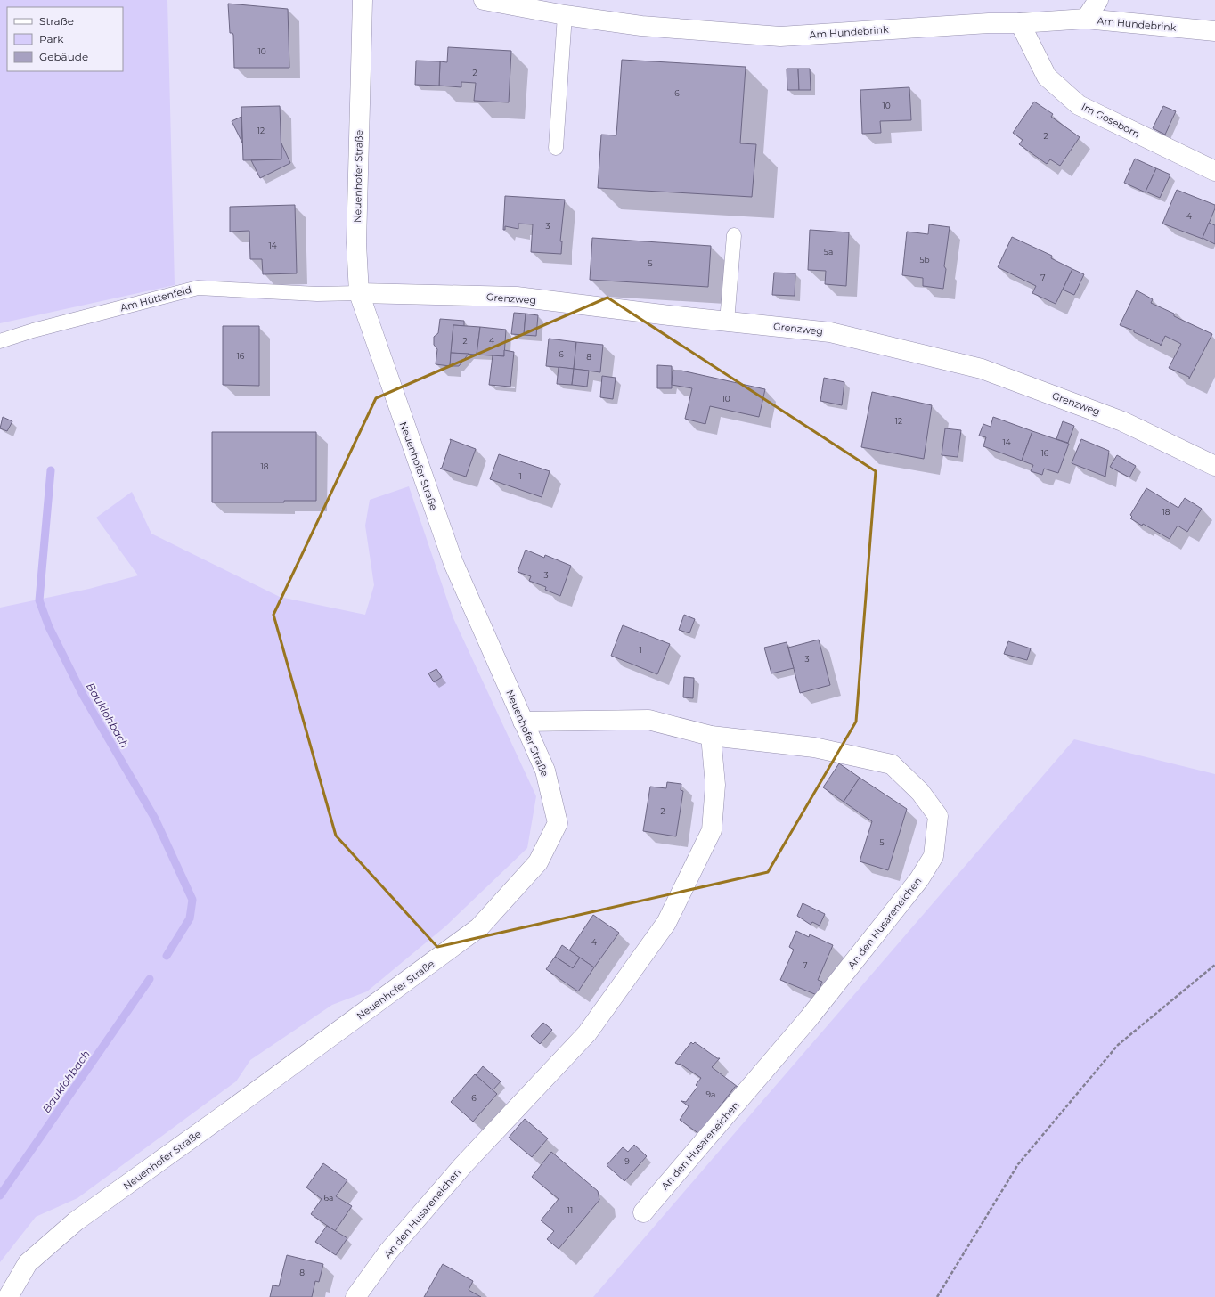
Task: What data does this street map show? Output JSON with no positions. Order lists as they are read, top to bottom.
{
  "streets": {
    "street": [
      "Am Hundebrink",
      "Im Goseborn",
      "Neuenhofer Straße",
      "Grenzweg",
      "An den Husareneichen"
    ],
    "lane": ["Am Hüttenfeld"]
  },
  "crossings": [
    ["Am Hundebrink", "Im Goseborn"],
    ["Neuenhofer Straße", "Am Hüttenfeld"],
    ["Neuenhofer Straße", "Grenzweg"],
    ["Neuenhofer Straße", "An den Husareneichen"],
    ["Am Hüttenfeld", "Grenzweg"]
  ],
  "water": ["Bauklohbach"],
  "house_numbers": [
    "10",
    "2",
    "6",
    "10",
    "12",
    "2",
    "4",
    "3",
    "14",
    "5a",
    "5b",
    "5",
    "7",
    "2",
    "4",
    "6",
    "16",
    "8",
    "10",
    "12",
    "14",
    "16",
    "18",
    "1",
    "18",
    "3",
    "1",
    "3",
    "2",
    "5",
    "4",
    "7",
    "9a",
    "6",
    "9",
    "6a",
    "11",
    "8"
  ],
  "legend": ["Straße", "Park", "Gebäude"]
}
